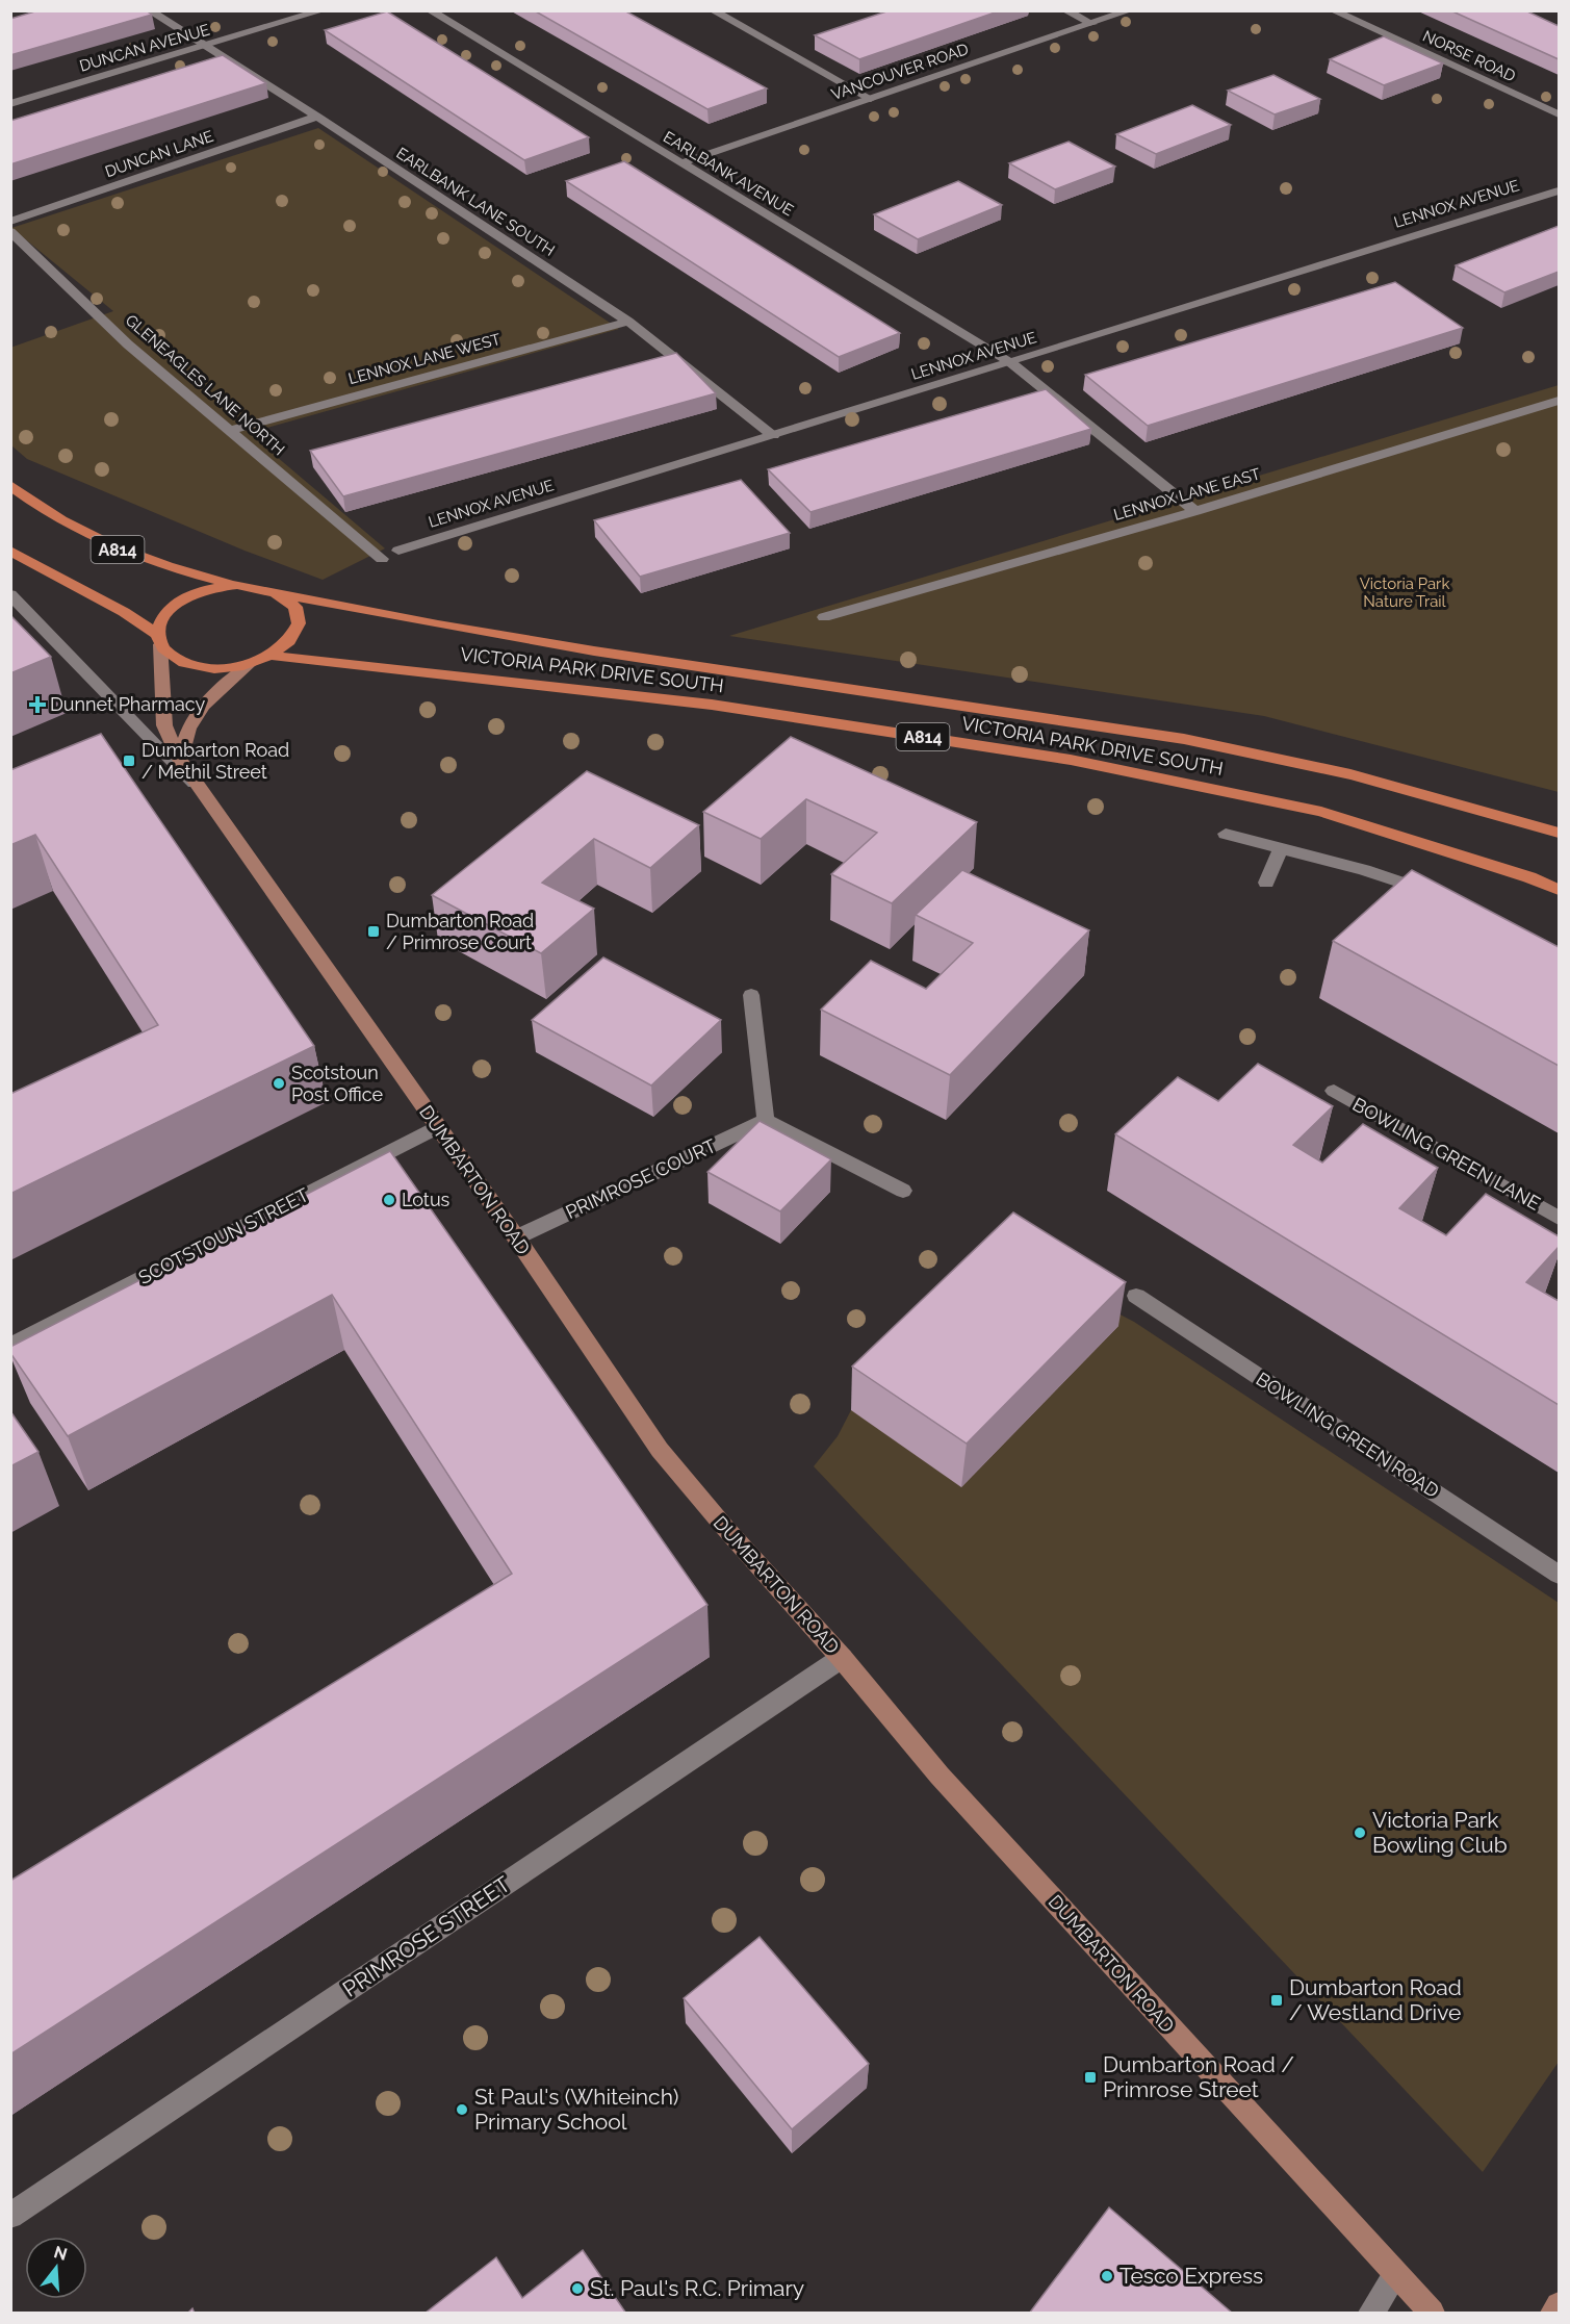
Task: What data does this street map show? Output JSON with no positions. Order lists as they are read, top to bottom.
{
  "streets": {
    "main road": ["A814", "VICTORIA PARK DRIVE SOUTH"],
    "street": [
      "DUNCAN AVENUE",
      "NORSE ROAD",
      "VANCOUVER ROAD",
      "DUNCAN LANE",
      "EARLBANK AVENUE",
      "EARLBANK LANE SOUTH",
      "LENNOX AVENUE",
      "LENNOX LANE WEST",
      "GLENEAGLES LANE NORTH",
      "LENNOX LANE EAST",
      "BOWLING GREEN LANE",
      "PRIMROSE COURT",
      "DUMBARTON ROAD",
      "SCOTSTOUN STREET",
      "BOWLING GREEN ROAD",
      "PRIMROSE STREET"
    ]
  },
  "crossings": [
    ["DUNCAN AVENUE", "EARLBANK LANE SOUTH"],
    ["VANCOUVER ROAD", "EARLBANK AVENUE"],
    ["DUNCAN LANE", "EARLBANK LANE SOUTH"],
    ["EARLBANK AVENUE", "LENNOX AVENUE"],
    ["EARLBANK AVENUE", "LENNOX LANE EAST"],
    ["EARLBANK LANE SOUTH", "LENNOX AVENUE"],
    ["EARLBANK LANE SOUTH", "LENNOX LANE WEST"],
    ["LENNOX LANE WEST", "GLENEAGLES LANE NORTH"],
    ["A814", "VICTORIA PARK DRIVE SOUTH"],
    ["A814", "DUMBARTON ROAD"],
    ["VICTORIA PARK DRIVE SOUTH", "DUMBARTON ROAD"],
    ["PRIMROSE COURT", "DUMBARTON ROAD"],
    ["DUMBARTON ROAD", "SCOTSTOUN STREET"],
    ["DUMBARTON ROAD", "PRIMROSE STREET"]
  ],
  "parks": ["Victoria Park Nature Trail"],
  "places": {
    "health": ["Dunnet Pharmacy"],
    "transit": [
      "Dumbarton Road / Methil Street",
      "Dumbarton Road / Primrose Court",
      "Dumbarton Road / Westland Drive",
      "Dumbarton Road / Primrose Street"
    ],
    "other": [
      "Scotstoun Post Office",
      "Lotus",
      "Victoria Park Bowling Club",
      "St Paul's (Whiteinch) Primary School",
      "Tesco Express",
      "St. Paul's R.C. Primary"
    ]
  },
  "north": "top"
}
